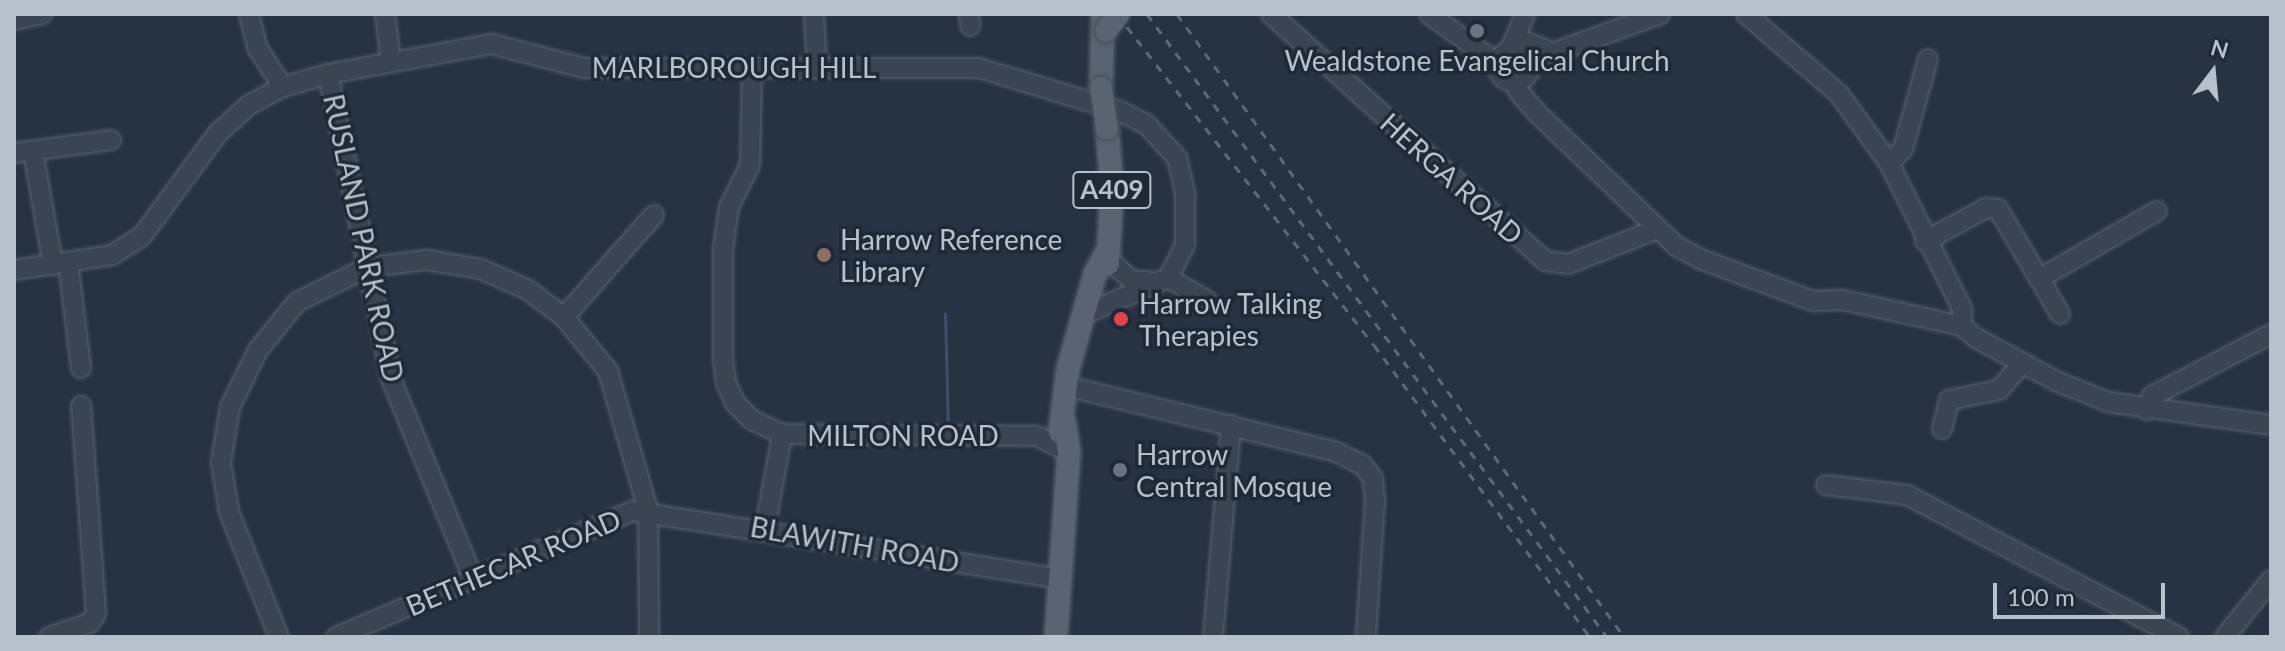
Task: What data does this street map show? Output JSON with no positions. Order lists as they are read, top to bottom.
{
  "streets": {
    "main road": ["A409"],
    "street": [
      "MARLBOROUGH HILL",
      "HERGA ROAD",
      "RUSLAND PARK ROAD",
      "MILTON ROAD",
      "BLAWITH ROAD",
      "BETHECAR ROAD"
    ]
  },
  "crossings": [
    ["MARLBOROUGH HILL", "RUSLAND PARK ROAD"],
    ["MARLBOROUGH HILL", "MILTON ROAD"],
    ["A409", "MILTON ROAD"],
    ["A409", "BLAWITH ROAD"],
    ["RUSLAND PARK ROAD", "BETHECAR ROAD"],
    ["BLAWITH ROAD", "BETHECAR ROAD"]
  ],
  "places": [
    "Wealdstone Evangelical Church",
    "Harrow Reference Library",
    "Harrow Talking Therapies",
    "Harrow Central Mosque"
  ],
  "scale_bar": "100 m",
  "north": "top"
}
